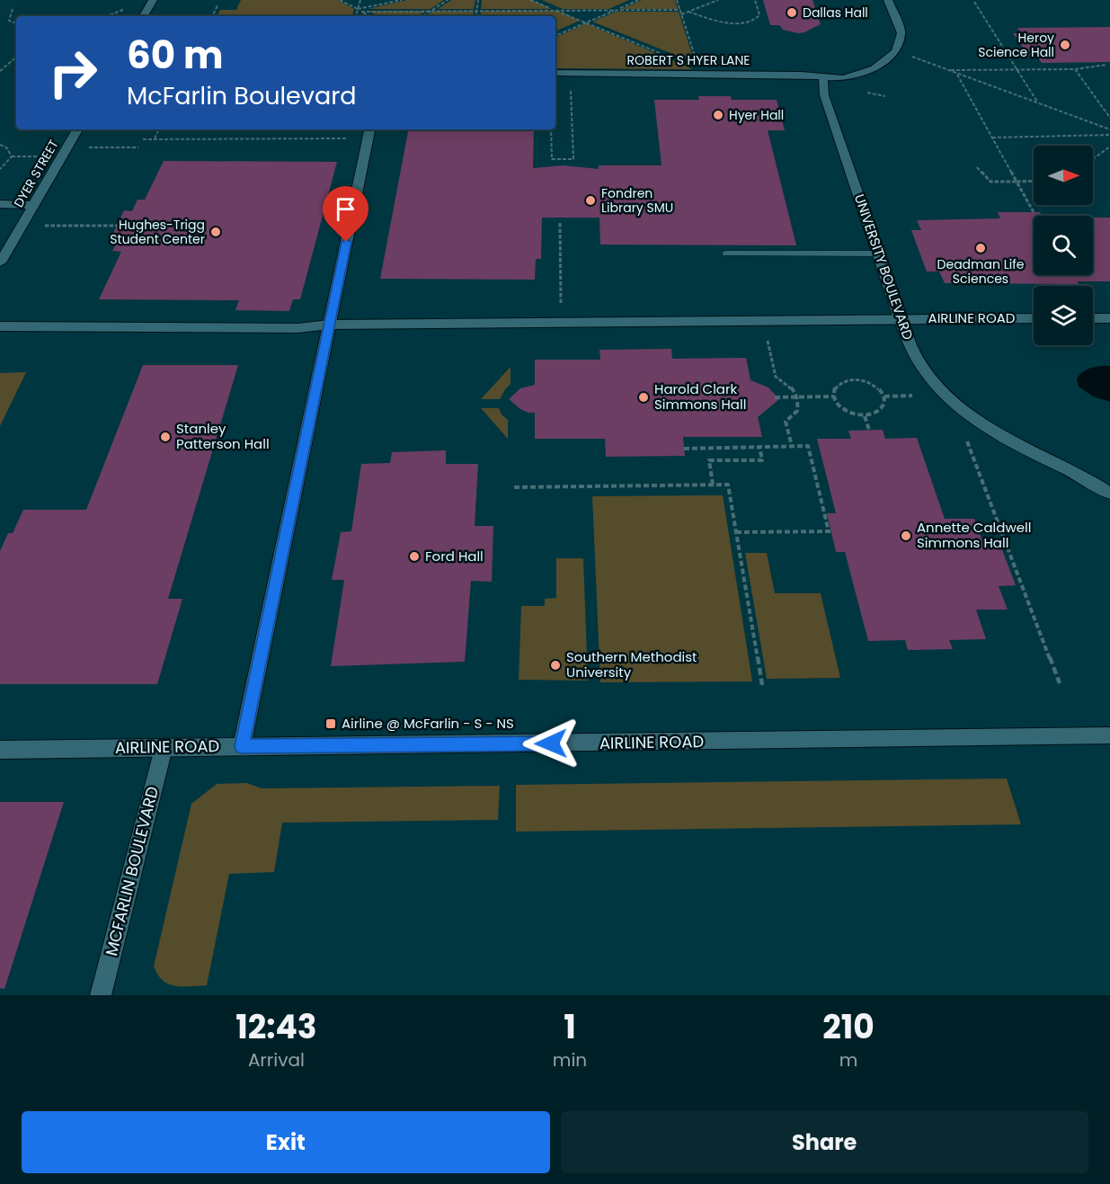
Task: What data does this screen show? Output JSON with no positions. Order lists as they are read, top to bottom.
{
  "streets": {
    "street": [
      "ROBERT S HYER LANE",
      "DYER STREET",
      "UNIVERSITY BOULEVARD",
      "AIRLINE ROAD",
      "MCFARLIN BOULEVARD"
    ]
  },
  "crossings": [
    ["ROBERT S HYER LANE", "UNIVERSITY BOULEVARD"],
    ["UNIVERSITY BOULEVARD", "AIRLINE ROAD"],
    ["AIRLINE ROAD", "MCFARLIN BOULEVARD"]
  ],
  "places": {
    "other": [
      "Dallas Hall",
      "Heroy Science Hall",
      "Hyer Hall",
      "Fondren Library SMU",
      "Hughes-Trigg Student Center",
      "Deadman Life Sciences",
      "Harold Clark Simmons Hall",
      "Stanley Patterson Hall",
      "Annette Caldwell Simmons Hall",
      "Ford Hall",
      "Southern Methodist University"
    ],
    "transit": ["Airline @ McFarlin - S - NS"]
  },
  "north": "right",
  "page": {
    "turn": ["60 m", "McFarlin Boulevard"],
    "eta": [
      "12:43",
      "Arrival",
      "1",
      "min",
      "210",
      "m"
    ],
    "buttons": ["Exit", "Share"]
  }
}
